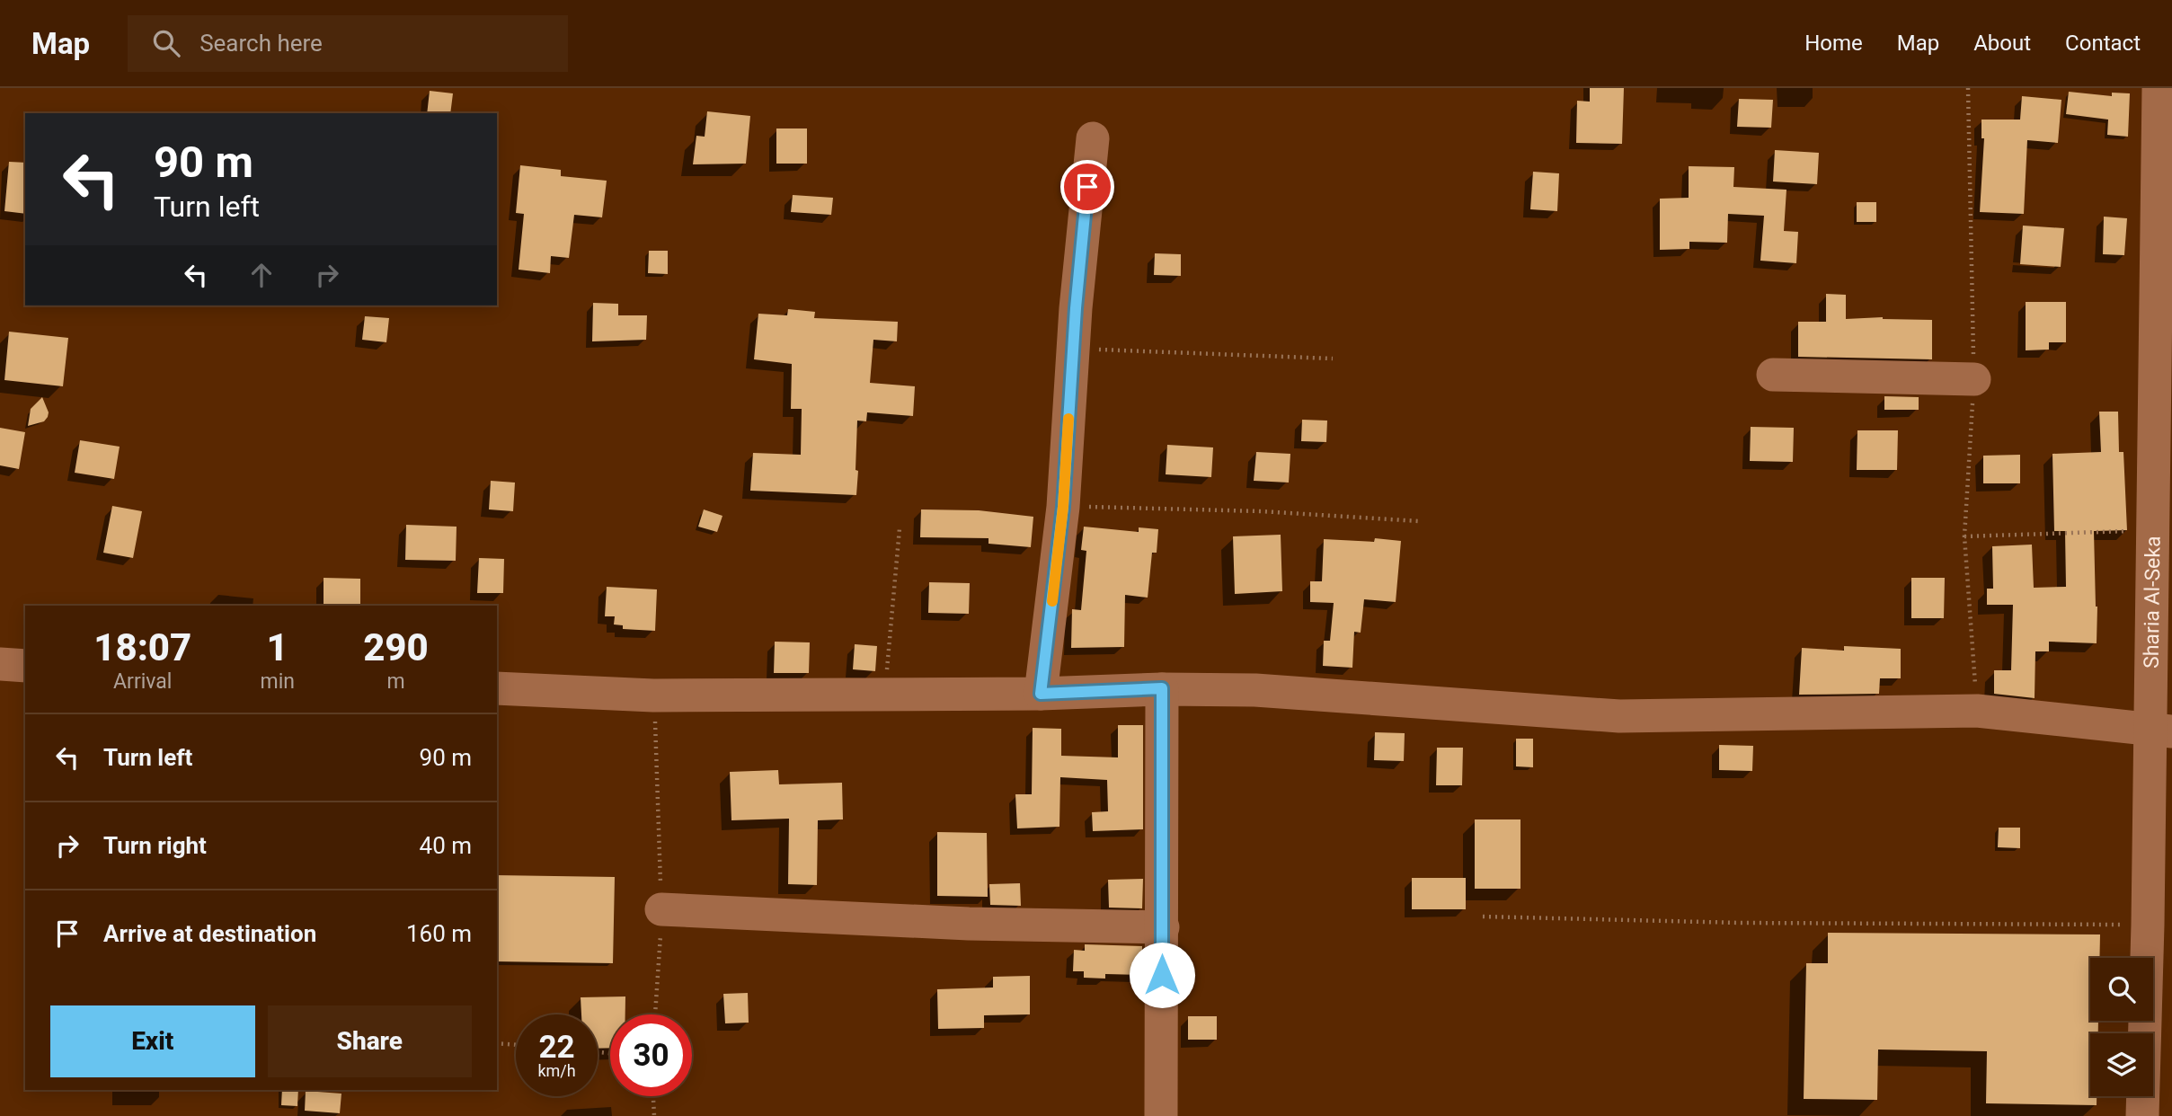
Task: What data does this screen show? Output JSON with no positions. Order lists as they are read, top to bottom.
{
  "streets": {
    "street": ["Sharia Al-Seka"]
  },
  "page": {
    "header": "Map",
    "search": "Search here",
    "nav": [
      "Home",
      "Map",
      "About",
      "Contact"
    ],
    "turn": ["90 m", "Turn left"],
    "eta": [
      "18:07",
      "Arrival",
      "1",
      "min",
      "290",
      "m"
    ],
    "list": [
      {
        "name": "Turn left",
        "value": "90 m"
      },
      {
        "name": "Turn right",
        "value": "40 m"
      },
      {
        "name": "Arrive at destination",
        "value": "160 m"
      }
    ],
    "buttons": ["Exit", "Share"],
    "speed": "22 km/h",
    "limit": "30"
  }
}
